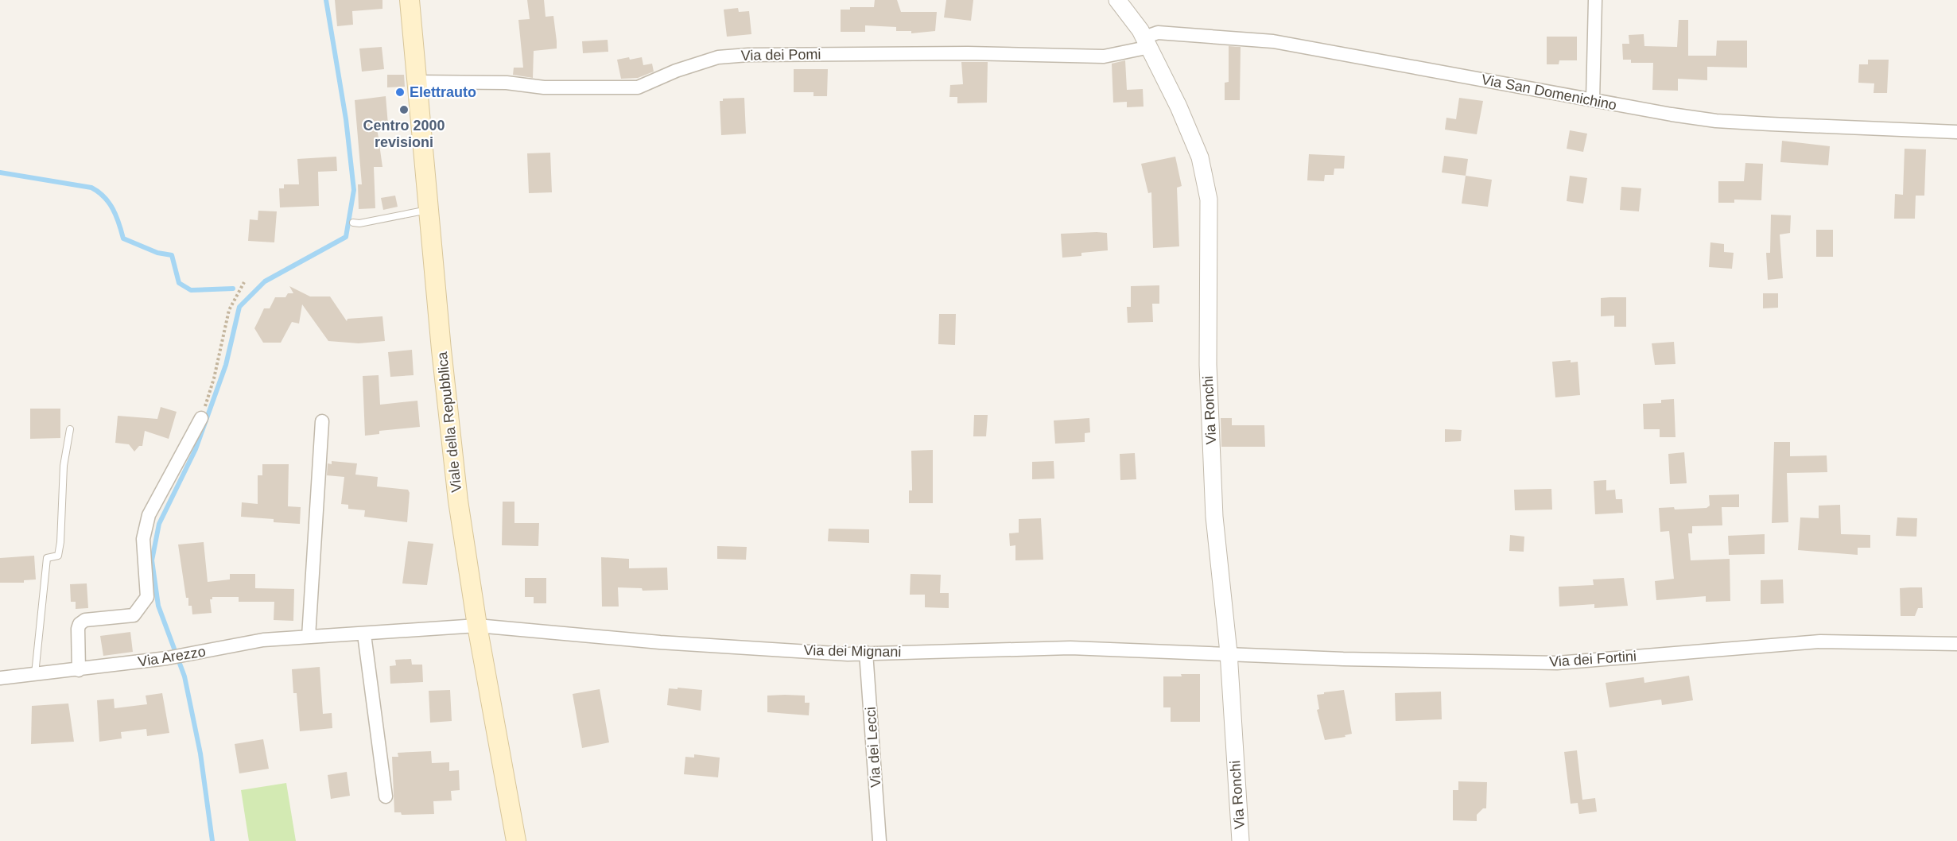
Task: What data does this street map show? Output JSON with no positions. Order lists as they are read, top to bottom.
{
  "streets": {
    "main road": ["Viale della Repubblica"],
    "street": [
      "Via dei Pomi",
      "Via San Domenichino",
      "Via Ronchi",
      "Via dei Mignani",
      "Via Arezzo",
      "Via dei Fortini",
      "Via dei Lecci"
    ]
  },
  "crossings": [
    ["Via dei Pomi", "Via San Domenichino"],
    ["Via dei Pomi", "Via Ronchi"],
    ["Via dei Pomi", "Viale della Repubblica"],
    ["Via San Domenichino", "Via Ronchi"],
    ["Via Ronchi", "Via dei Mignani"],
    ["Via Ronchi", "Via dei Fortini"],
    ["Viale della Repubblica", "Via dei Mignani"],
    ["Viale della Repubblica", "Via Arezzo"],
    ["Via dei Mignani", "Via Arezzo"],
    ["Via dei Mignani", "Via dei Fortini"],
    ["Via dei Mignani", "Via dei Lecci"]
  ],
  "places": ["Elettrauto", "Centro 2000 revisioni"]
}
